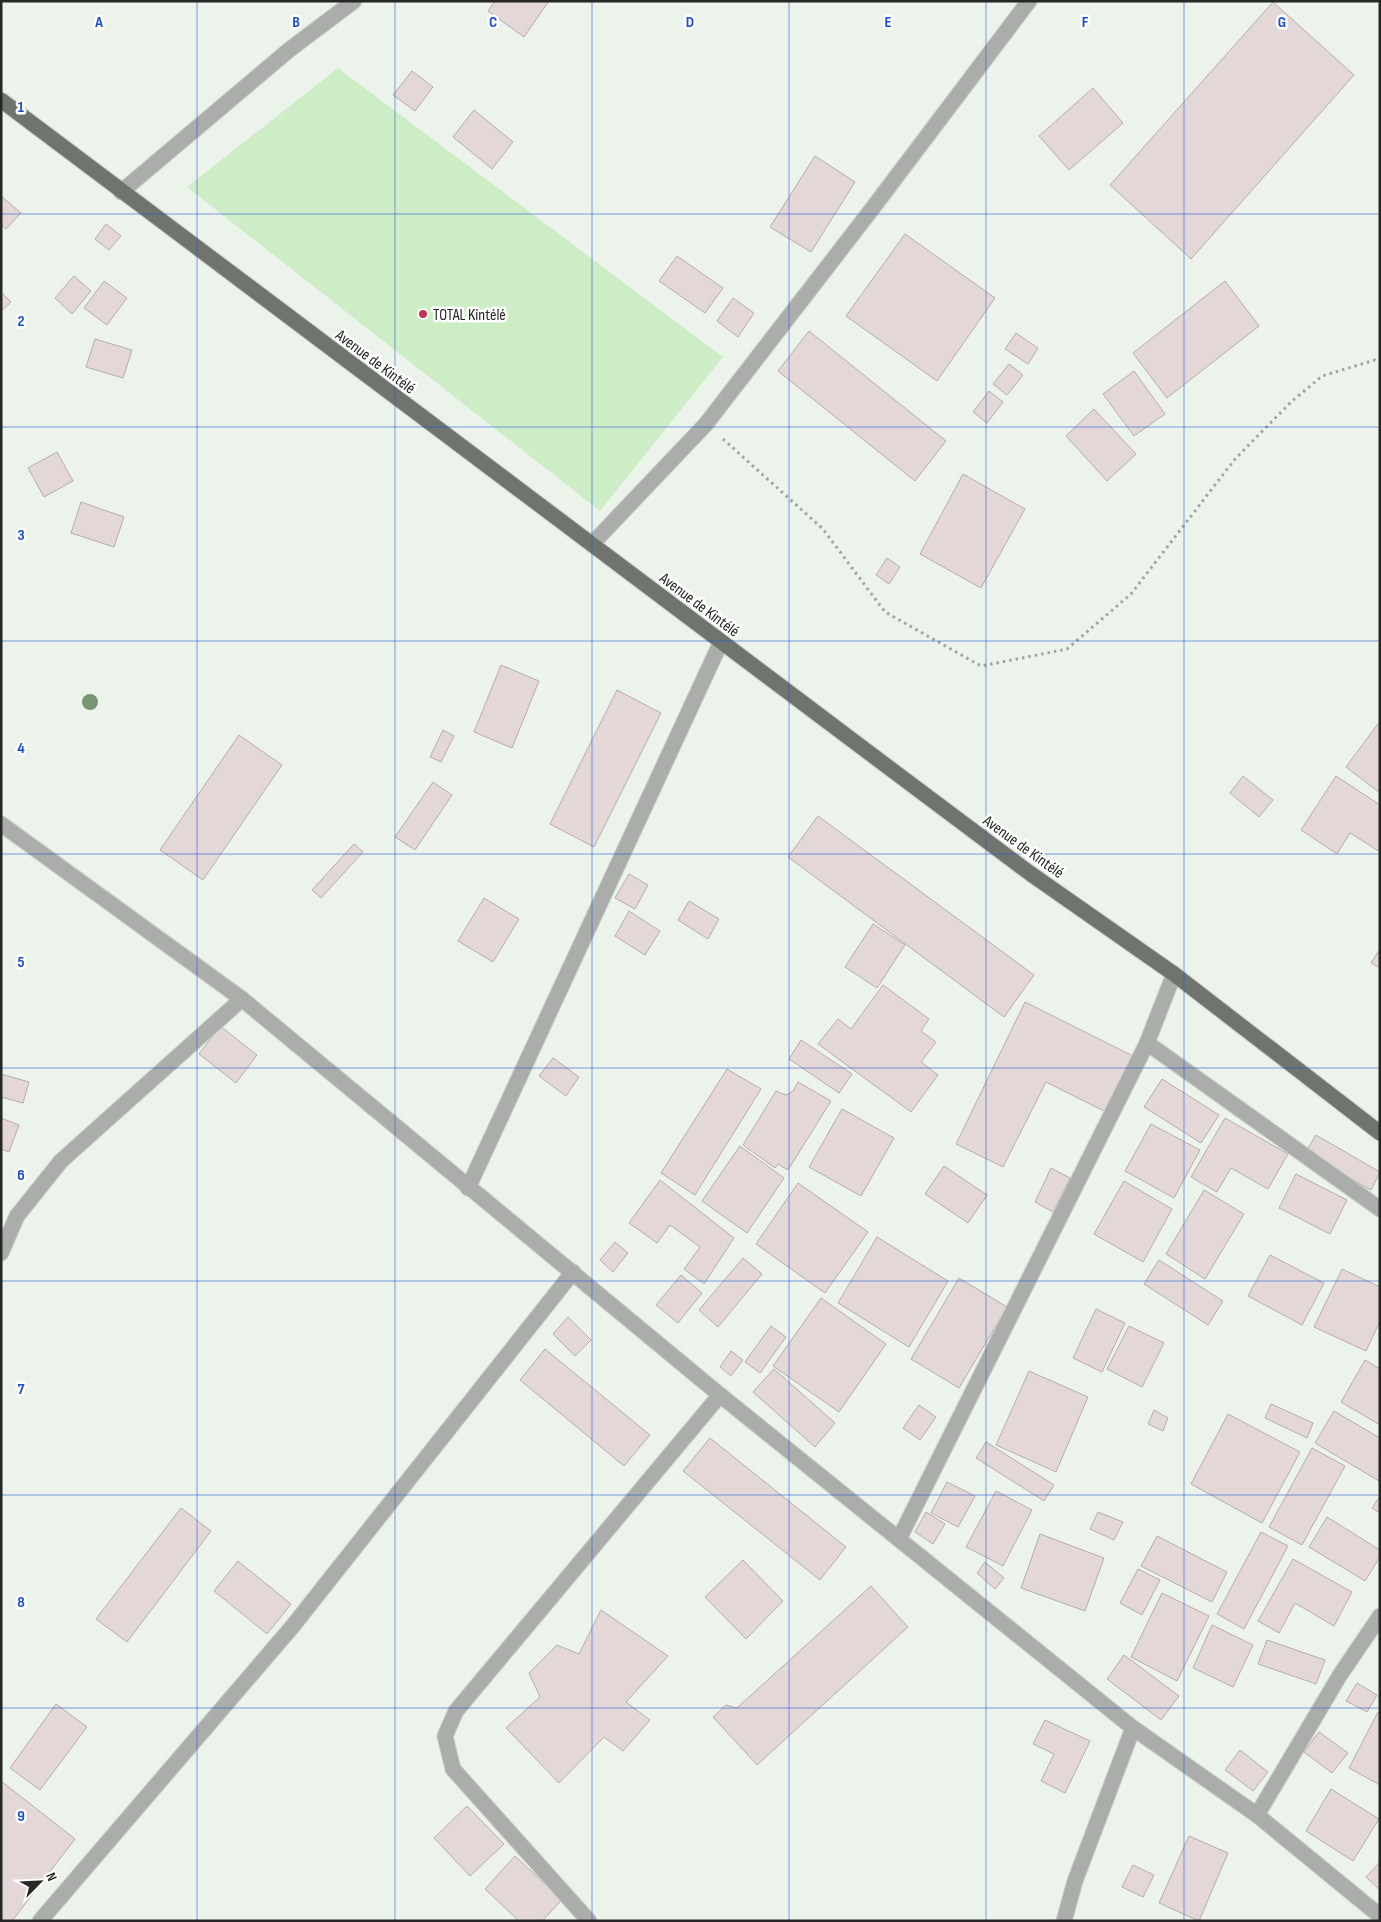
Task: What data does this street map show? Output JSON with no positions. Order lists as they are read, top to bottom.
{
  "streets": {
    "main road": ["Avenue de Kintélé"]
  },
  "places": ["TOTAL Kintélé"],
  "north": "top right",
  "grid": {
    "columns": [
      "A",
      "B",
      "C",
      "D",
      "E",
      "F",
      "G"
    ],
    "rows": [
      "1",
      "2",
      "3",
      "4",
      "5",
      "6",
      "7",
      "8",
      "9"
    ]
  }
}
